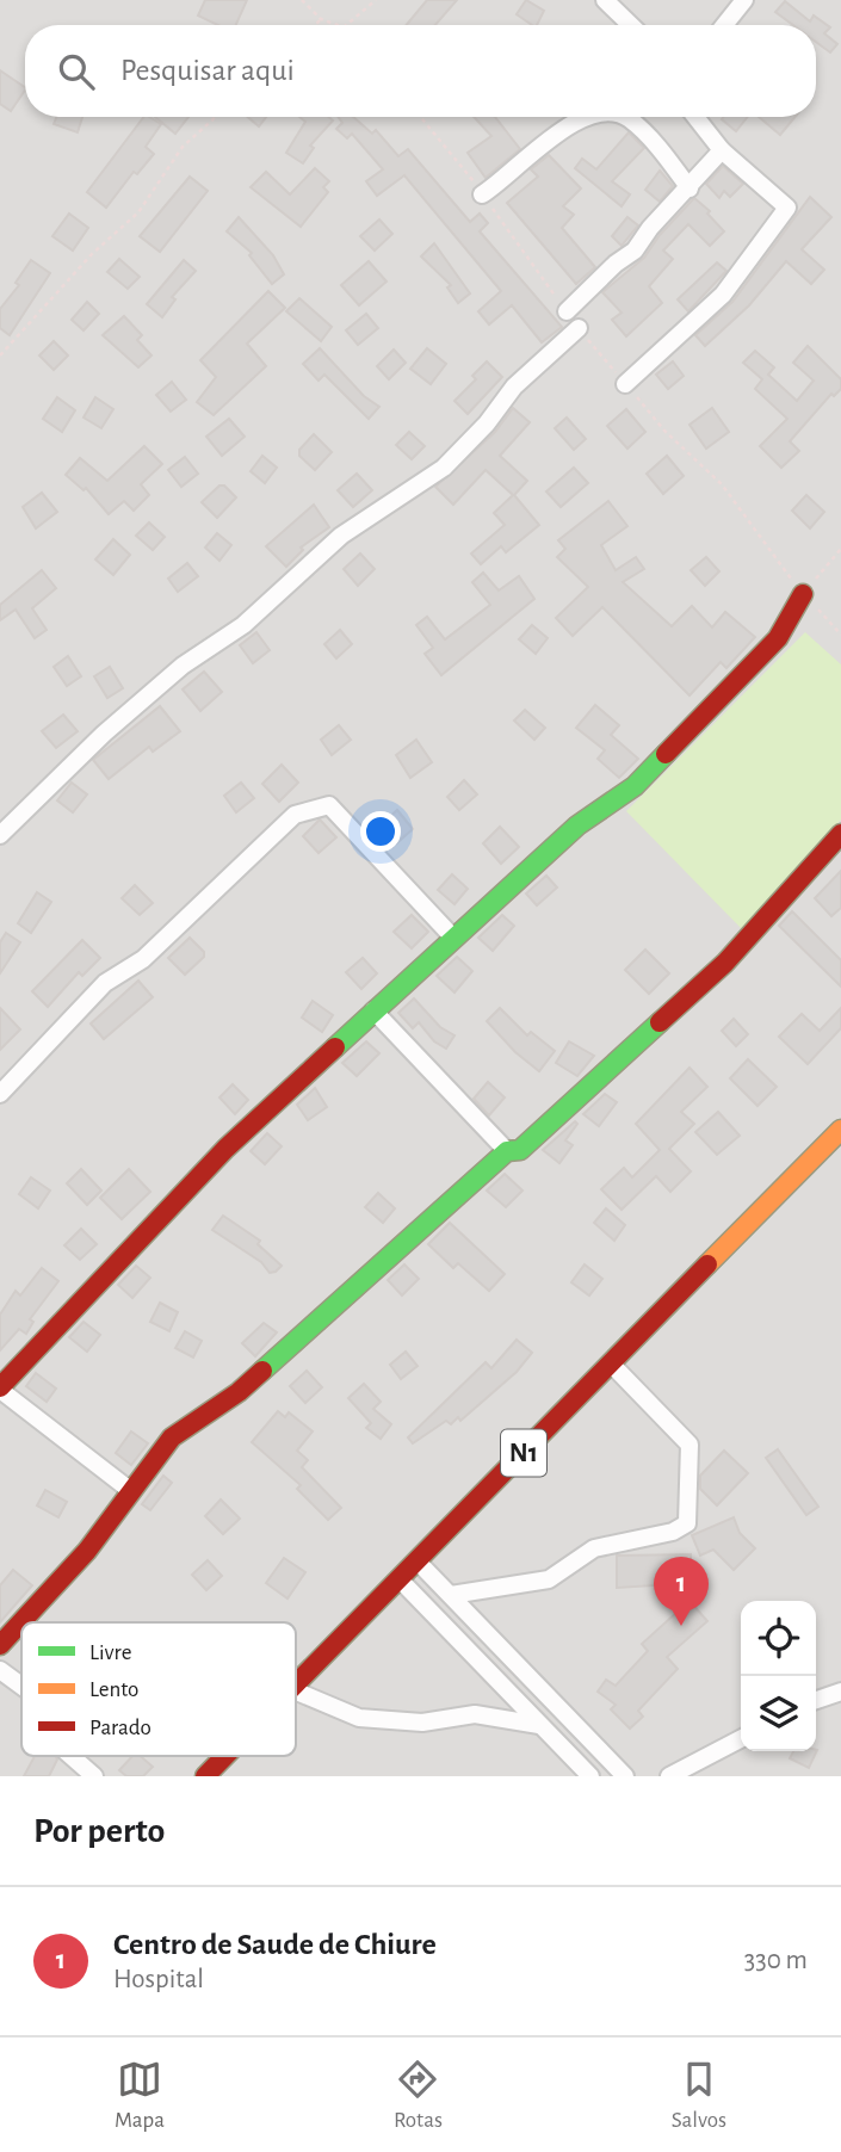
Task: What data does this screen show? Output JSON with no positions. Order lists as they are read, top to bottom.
{
  "streets": {
    "main road": ["N1"]
  },
  "legend": ["Livre", "Lento", "Parado"],
  "page": {
    "search": "Pesquisar aqui",
    "pins": "1",
    "heading": "Por perto",
    "list": [
      {
        "mark": "1",
        "name": "Centro de Saude de Chiure",
        "note": "Hospital",
        "value": "330 m"
      }
    ],
    "nav": ["Mapa", "Rotas", "Salvos"]
  }
}
